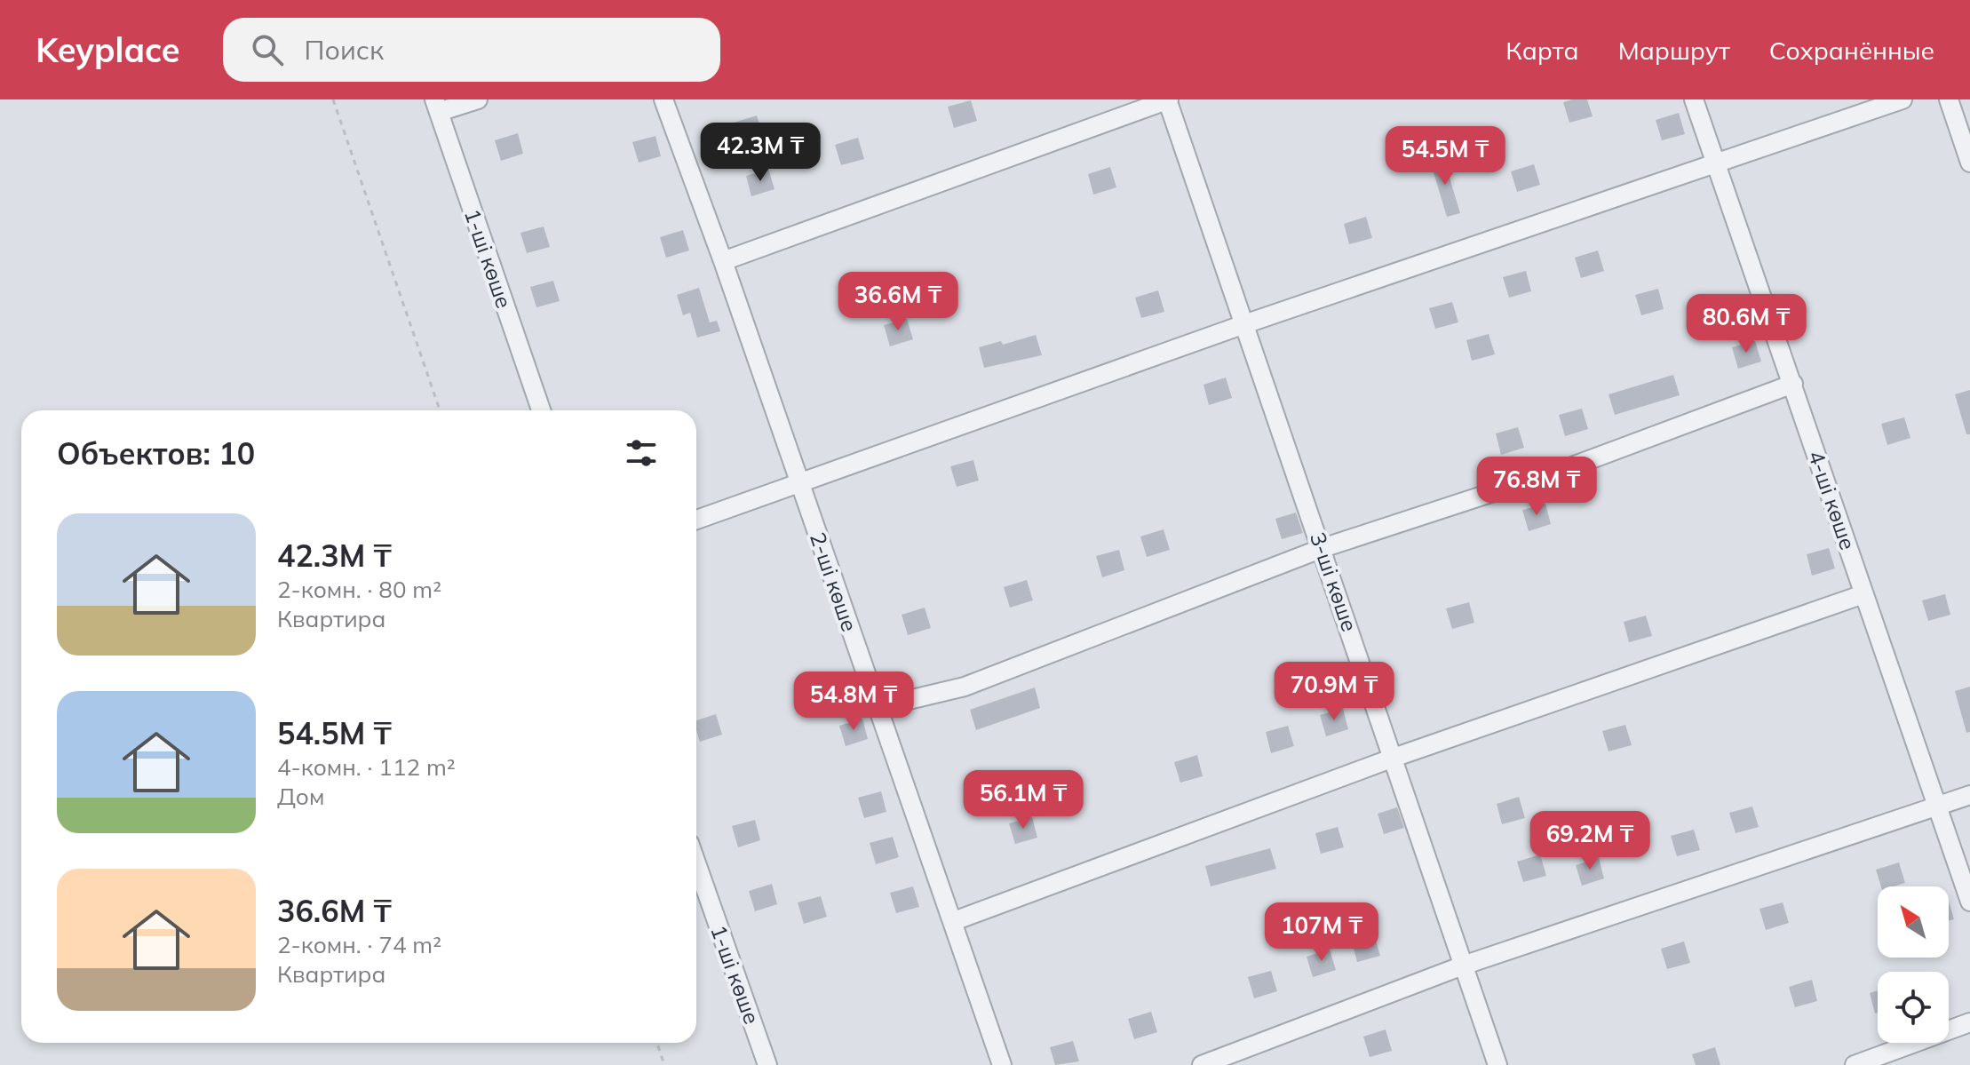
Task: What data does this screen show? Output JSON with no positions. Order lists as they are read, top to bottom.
{
  "streets": {
    "lane": [
      "1-ші көше",
      "4-ші көше",
      "2-ші көше",
      "3-ші көше"
    ]
  },
  "north": "top left",
  "page": {
    "header": "Keyplace",
    "search": "Поиск",
    "nav": ["Карта", "Маршрут", "Сохранённые"],
    "price": [
      "42.3M ₸",
      "54.5M ₸",
      "36.6M ₸",
      "80.6M ₸",
      "76.8M ₸",
      "70.9M ₸",
      "54.8M ₸",
      "56.1M ₸",
      "69.2M ₸",
      "107M ₸"
    ],
    "heading": "Объектов: 10",
    "list": [
      {
        "name": "42.3M ₸",
        "note": "2-комн. · 80 m² · Квартира"
      },
      {
        "name": "54.5M ₸",
        "note": "4-комн. · 112 m² · Дом"
      },
      {
        "name": "36.6M ₸",
        "note": "2-комн. · 74 m² · Квартира"
      }
    ]
  }
}
